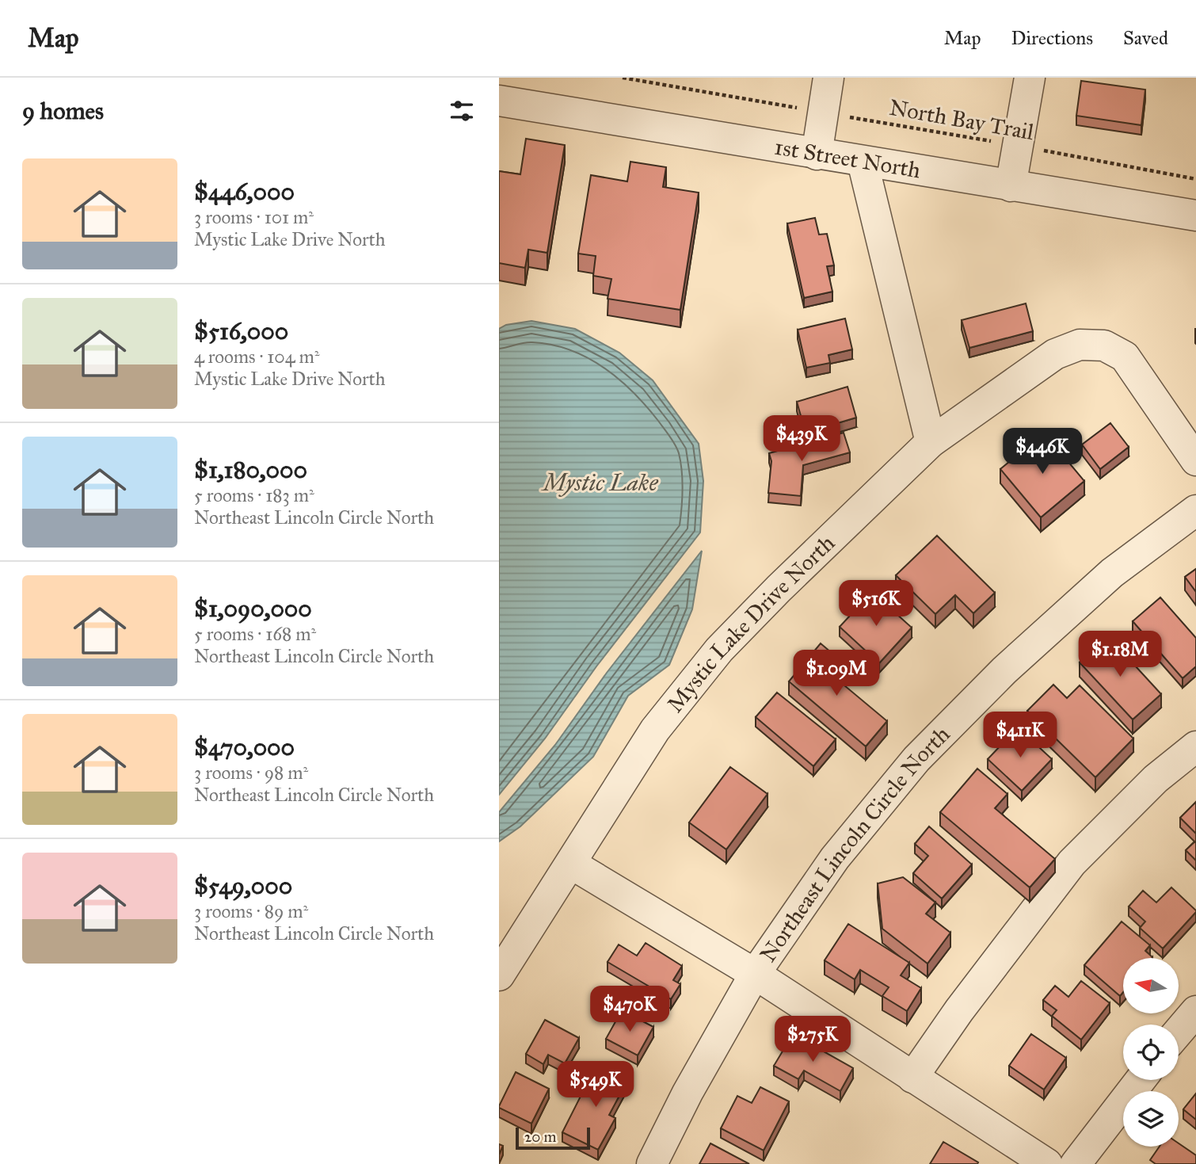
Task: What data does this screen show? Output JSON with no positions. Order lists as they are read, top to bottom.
{
  "streets": {
    "street": ["1st Street North", "Mystic Lake Drive North", "Northeast Lincoln Circle North"],
    "path": ["North Bay Trail"]
  },
  "water": ["Mystic Lake"],
  "scale_bar": "20 m",
  "north": "left",
  "page": {
    "header": "Map",
    "nav": ["Map", "Directions", "Saved"],
    "heading": "9 homes",
    "list": [
      {
        "name": "$446,000",
        "note": "3 rooms · 101 m² · Mystic Lake Drive North"
      },
      {
        "name": "$516,000",
        "note": "4 rooms · 104 m² · Mystic Lake Drive North"
      },
      {
        "name": "$1,180,000",
        "note": "5 rooms · 183 m² · Northeast Lincoln Circle North"
      },
      {
        "name": "$1,090,000",
        "note": "5 rooms · 168 m² · Northeast Lincoln Circle North"
      },
      {
        "name": "$470,000",
        "note": "3 rooms · 98 m² · Northeast Lincoln Circle North"
      },
      {
        "name": "$549,000",
        "note": "3 rooms · 89 m² · Northeast Lincoln Circle North"
      }
    ],
    "price": [
      "$439K",
      "$446K",
      "$516K",
      "$1.18M",
      "$1.09M",
      "$411K",
      "$470K",
      "$275K",
      "$549K"
    ],
    "scale": "20 m"
  }
}
